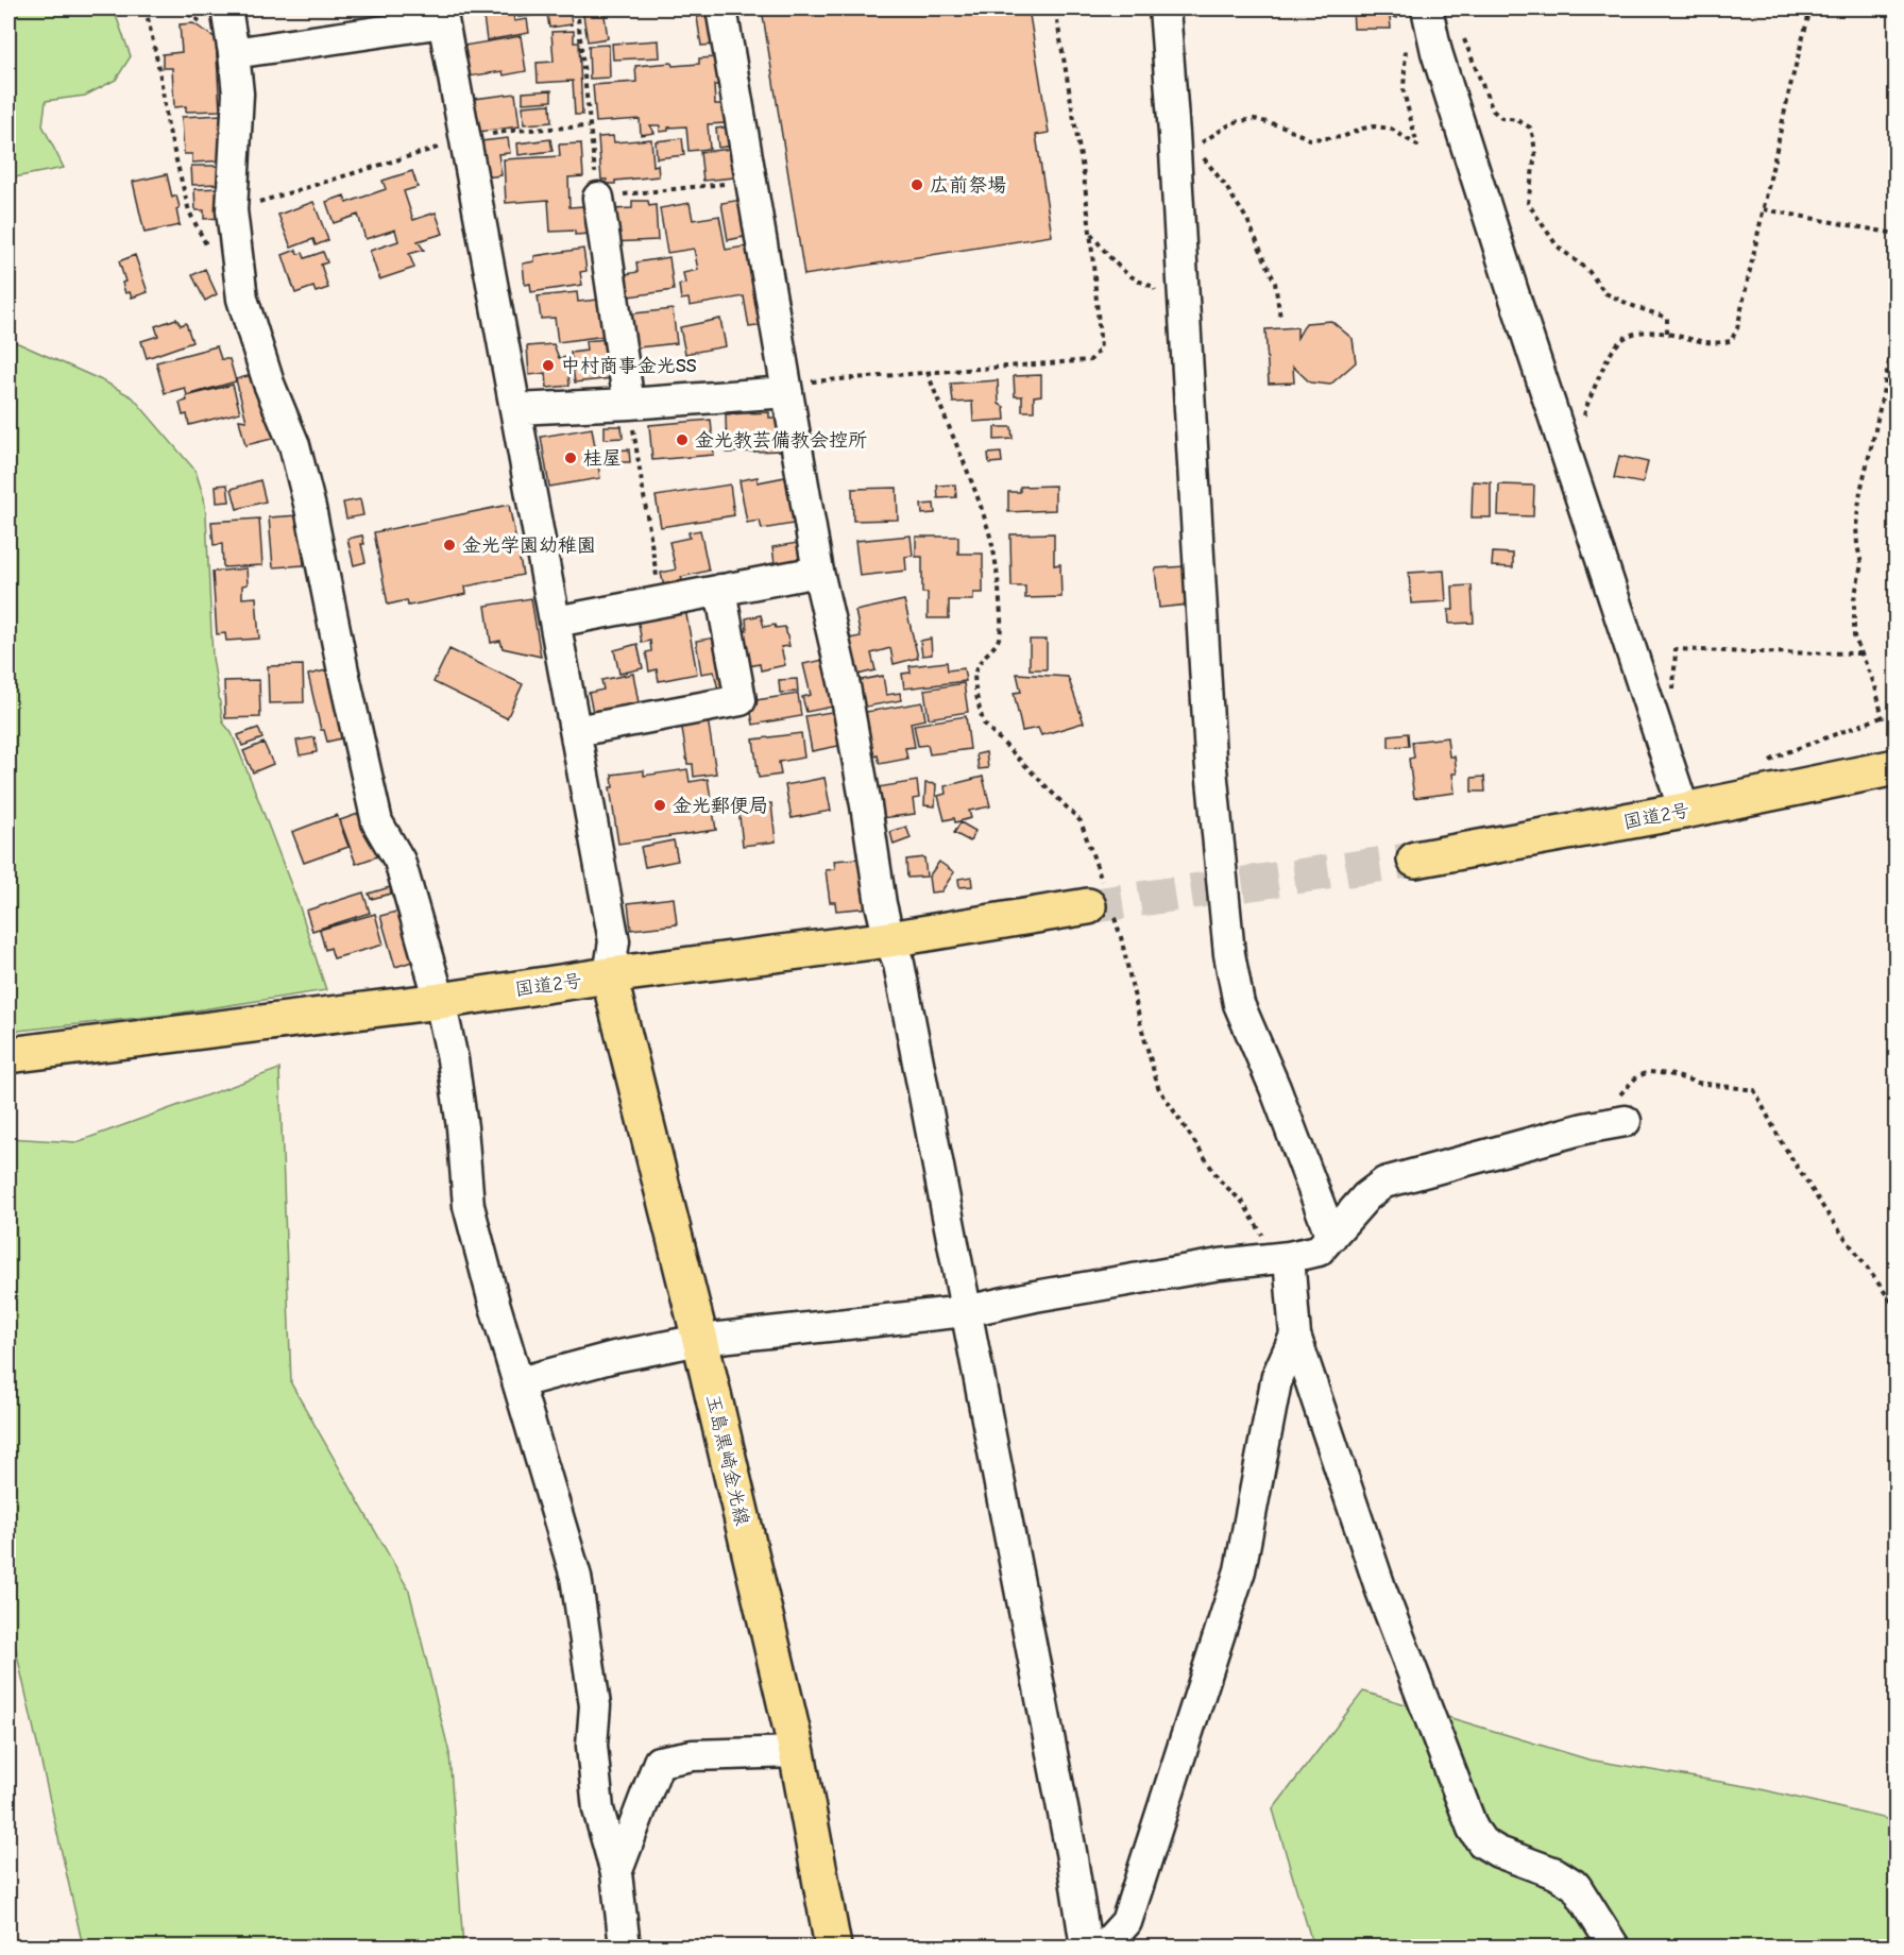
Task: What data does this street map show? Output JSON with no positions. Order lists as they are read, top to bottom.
{
  "streets": {
    "main road": ["国道2号", "玉島黒崎金光線"]
  },
  "crossings": [
    ["国道2号", "玉島黒崎金光線"]
  ],
  "places": [
    "広前祭場",
    "中村商事金光SS",
    "金光教芸備教会控所",
    "桂屋",
    "金光学園幼稚園",
    "金光郵便局"
  ]
}
